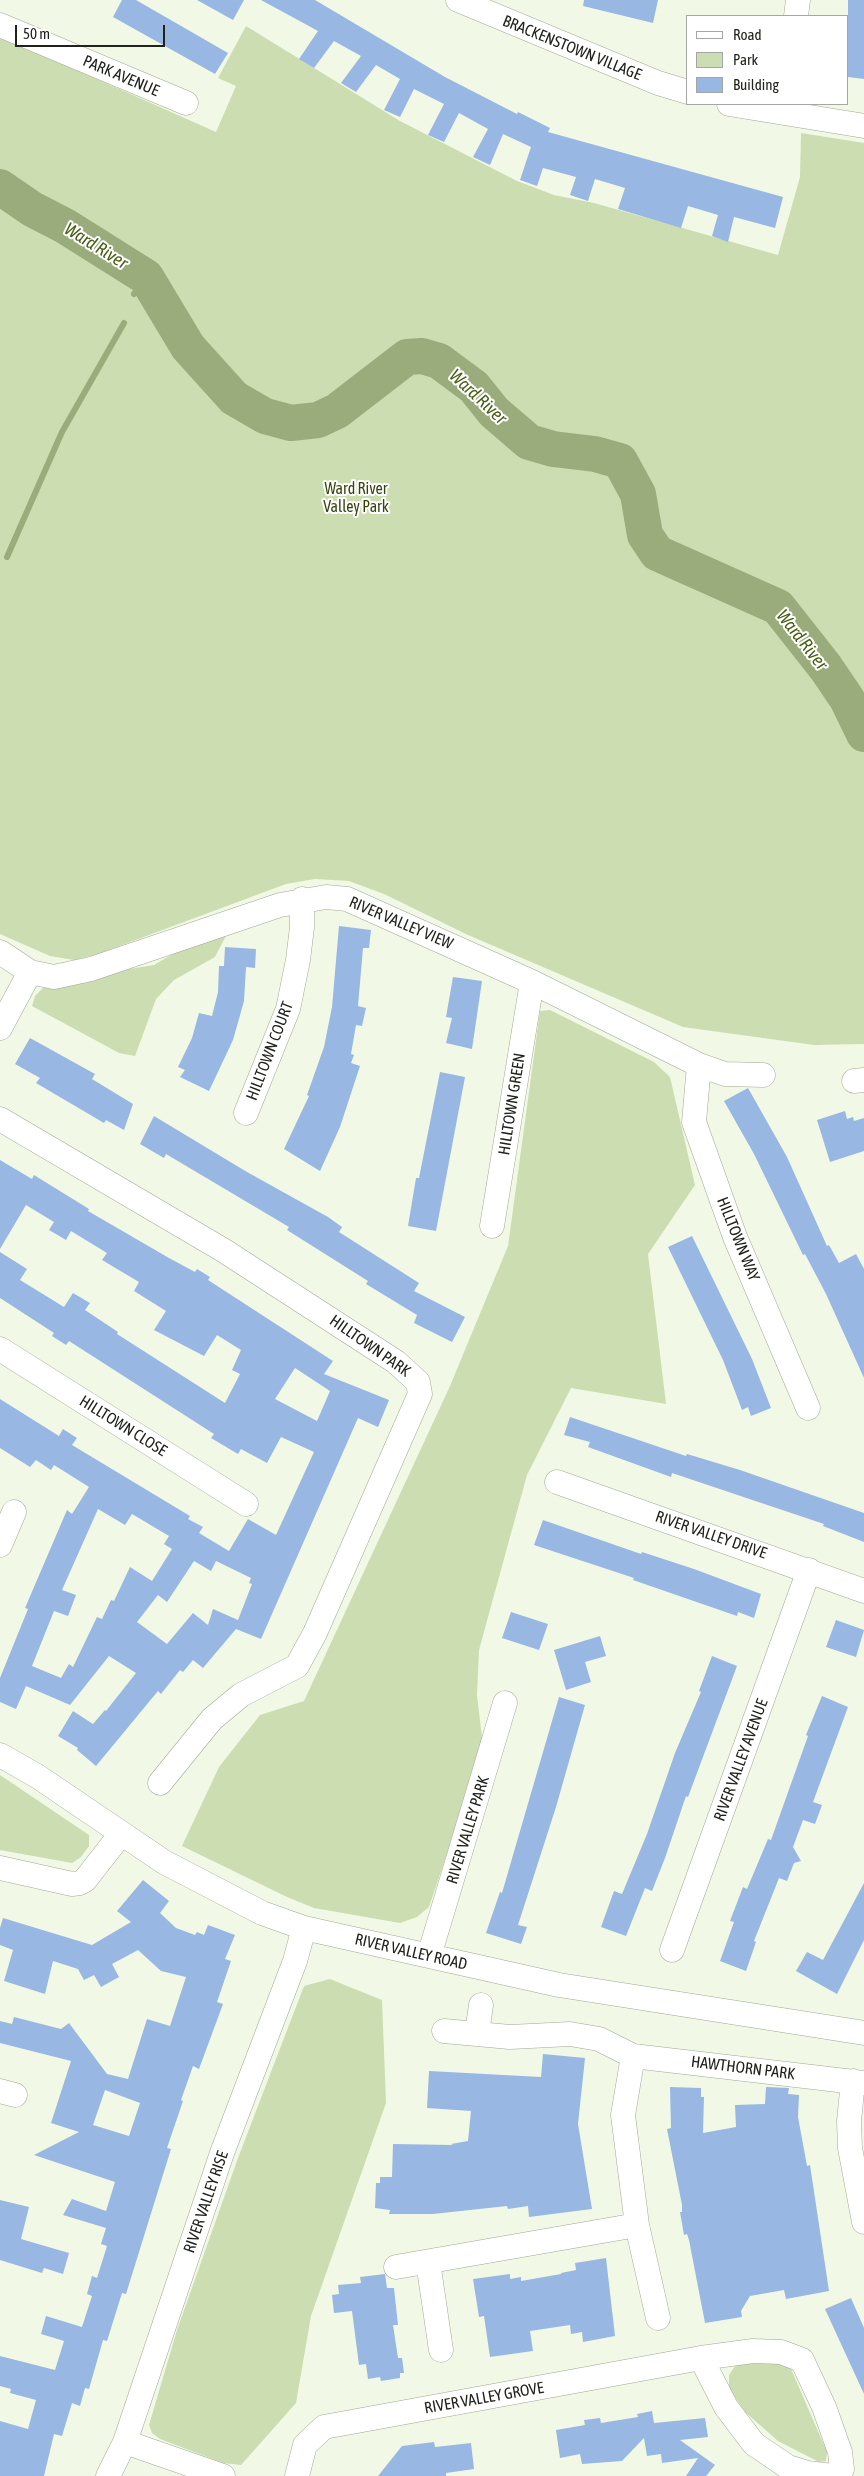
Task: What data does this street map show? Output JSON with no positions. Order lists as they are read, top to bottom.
{
  "streets": {
    "street": [
      "BRACKENSTOWN VILLAGE",
      "PARK AVENUE",
      "RIVER VALLEY VIEW",
      "HILLTOWN COURT",
      "HILLTOWN GREEN",
      "HILLTOWN WAY",
      "HILLTOWN PARK",
      "HILLTOWN CLOSE",
      "RIVER VALLEY DRIVE",
      "RIVER VALLEY AVENUE",
      "RIVER VALLEY PARK",
      "RIVER VALLEY ROAD",
      "HAWTHORN PARK",
      "RIVER VALLEY RISE",
      "RIVER VALLEY GROVE"
    ]
  },
  "crossings": [
    ["RIVER VALLEY VIEW", "HILLTOWN COURT"],
    ["RIVER VALLEY VIEW", "HILLTOWN GREEN"],
    ["RIVER VALLEY VIEW", "HILLTOWN WAY"],
    ["RIVER VALLEY DRIVE", "RIVER VALLEY AVENUE"],
    ["RIVER VALLEY PARK", "RIVER VALLEY ROAD"],
    ["RIVER VALLEY ROAD", "RIVER VALLEY RISE"]
  ],
  "water": ["Ward River"],
  "parks": ["Ward River Valley Park"],
  "legend": ["Road", "Park", "Building"],
  "scale_bar": "50 m"
}
